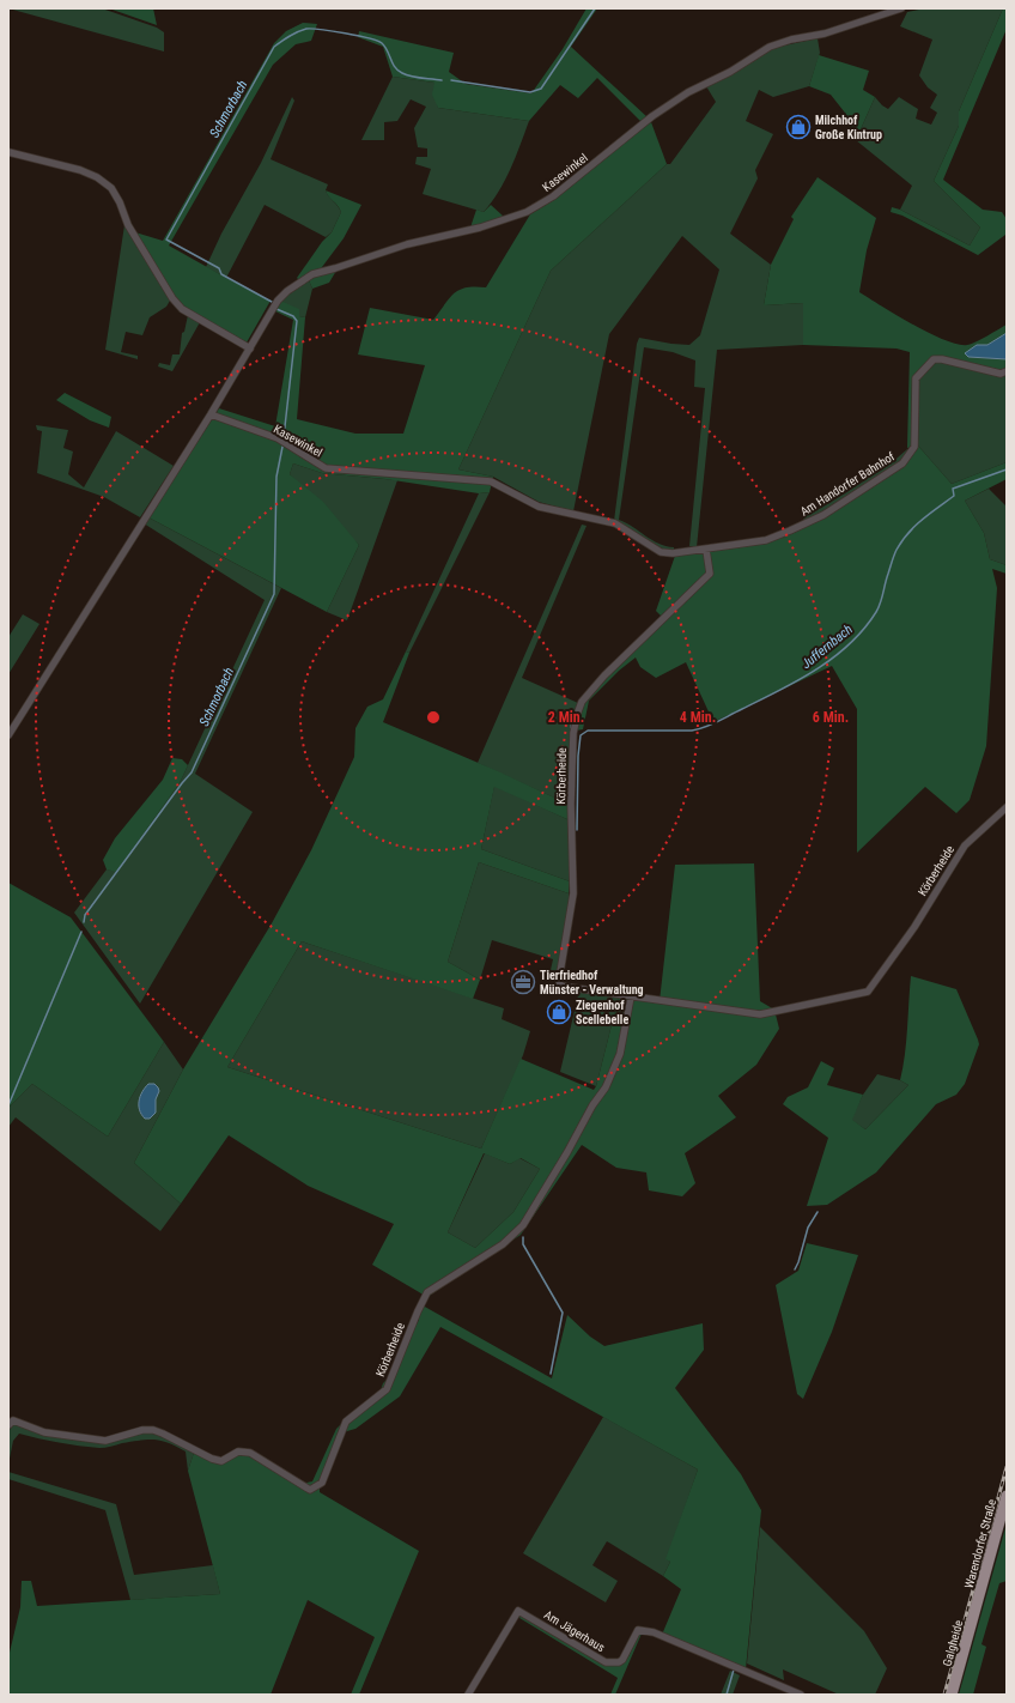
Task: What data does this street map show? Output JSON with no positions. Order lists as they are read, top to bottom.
{
  "streets": {
    "main road": ["Warendorfer Straße", "Galgheide"],
    "street": [
      "Kasewinkel",
      "Am Handorfer Bahnhof",
      "Körberheide",
      "Am Jägerhaus"
    ]
  },
  "crossings": [
    ["Kasewinkel", "Am Handorfer Bahnhof"],
    ["Kasewinkel", "Körberheide"],
    ["Am Handorfer Bahnhof", "Körberheide"],
    ["Warendorfer Straße", "Galgheide"]
  ],
  "water": ["Schmorbach", "Juffernbach"],
  "places": {
    "shop": ["Milchhof Große Kintrup", "Ziegenhof Scellebelle"],
    "office": ["Tierfriedhof Münster - Verwaltung"]
  },
  "rings": ["2 Min.", "4 Min.", "6 Min."]
}
